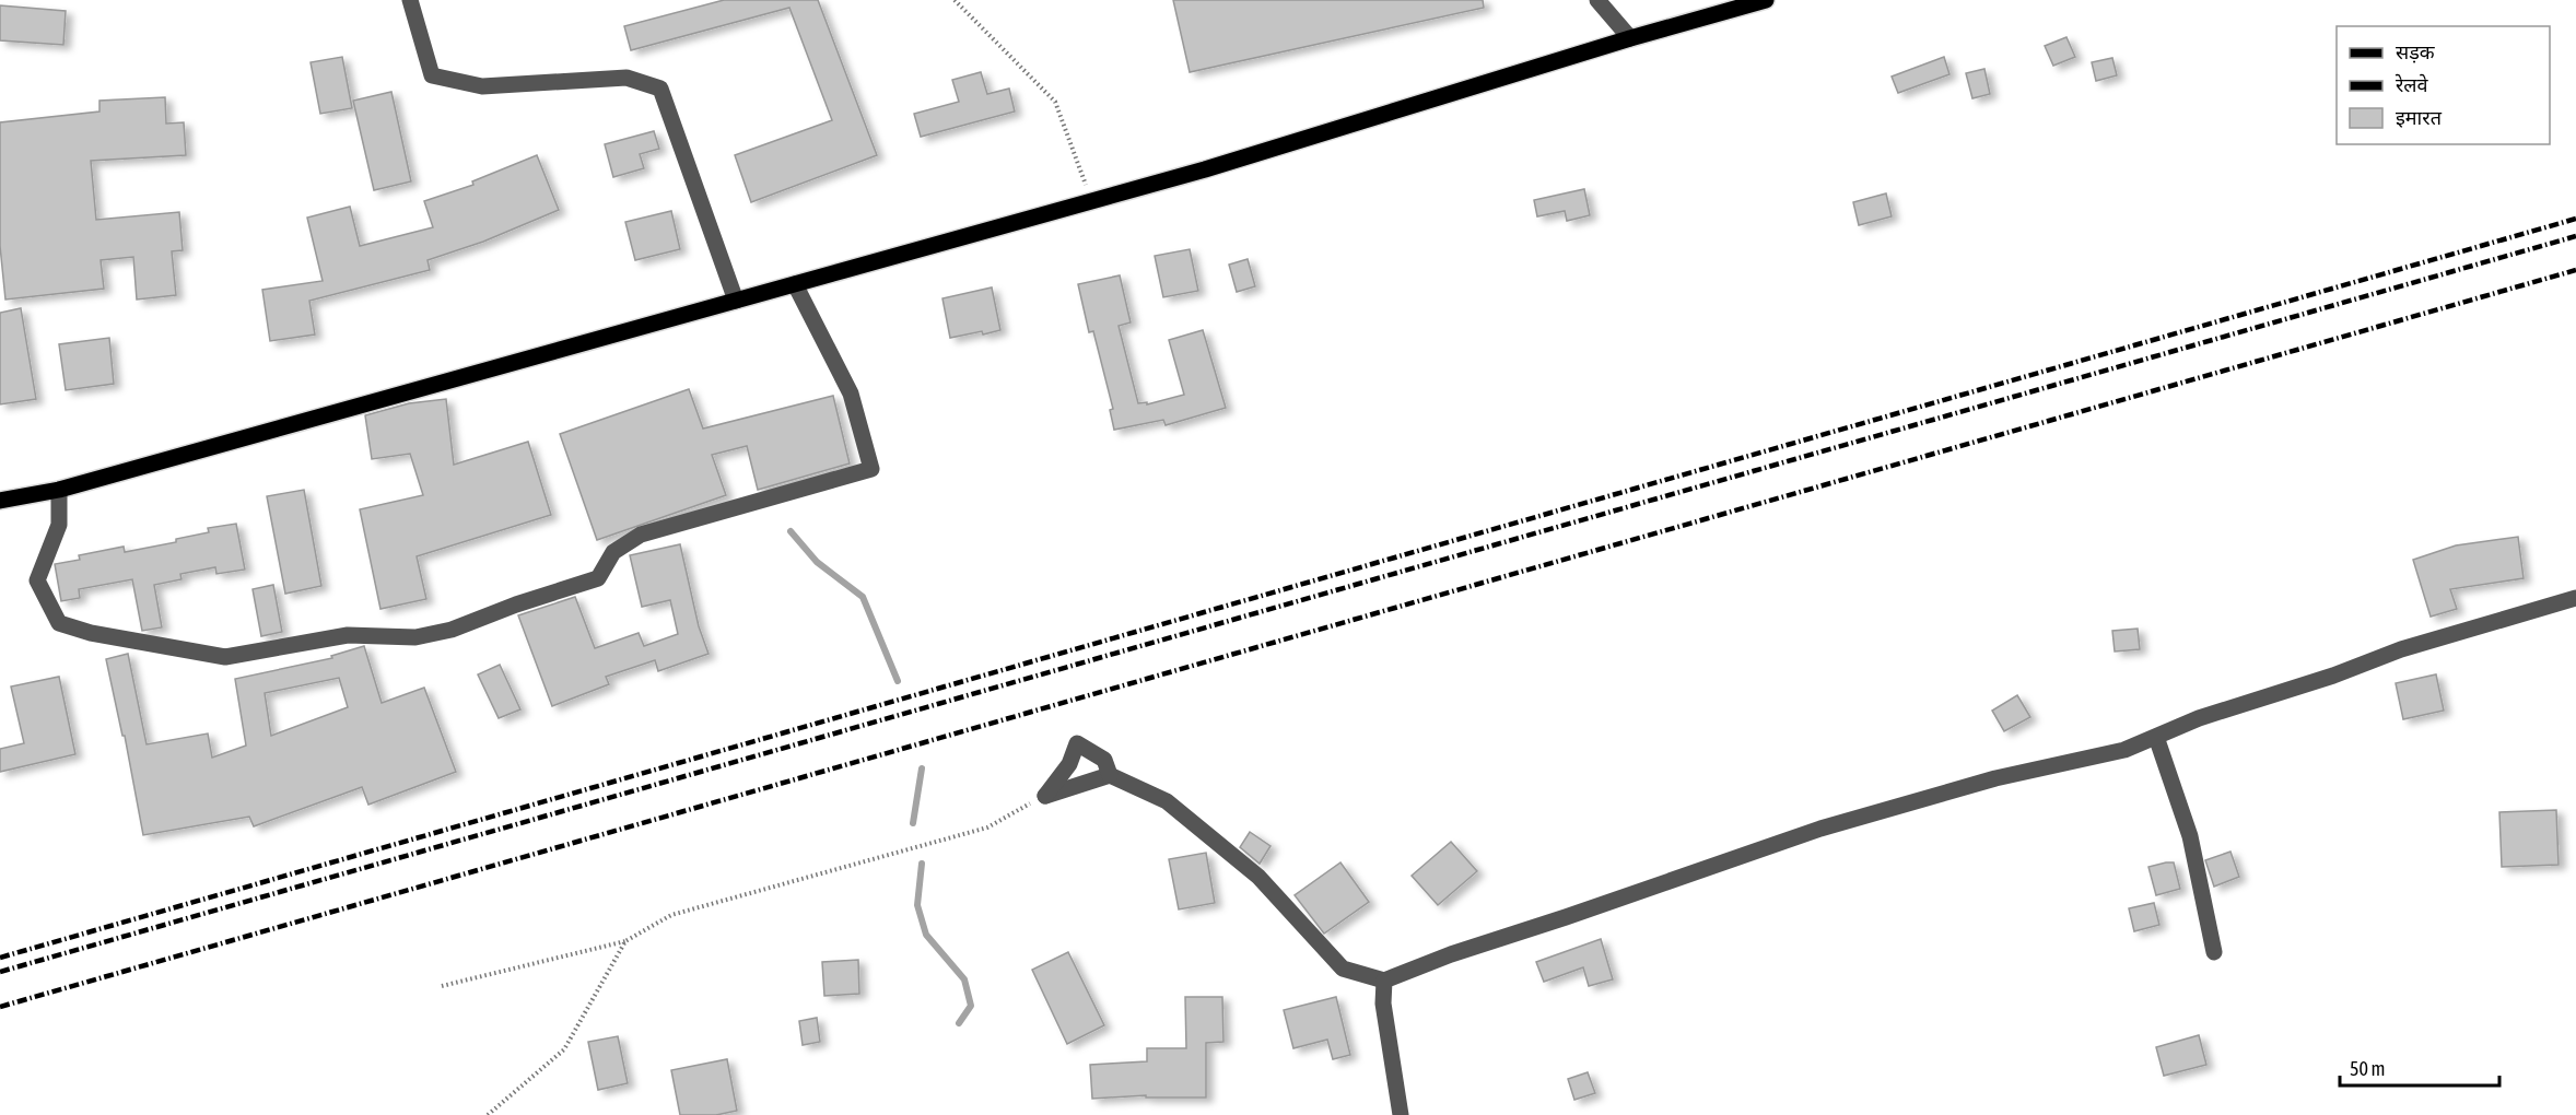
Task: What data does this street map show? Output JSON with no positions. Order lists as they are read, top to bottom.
{
  "legend": ["सड़क", "रेलवे", "इमारत"],
  "scale_bar": "50 m"
}
